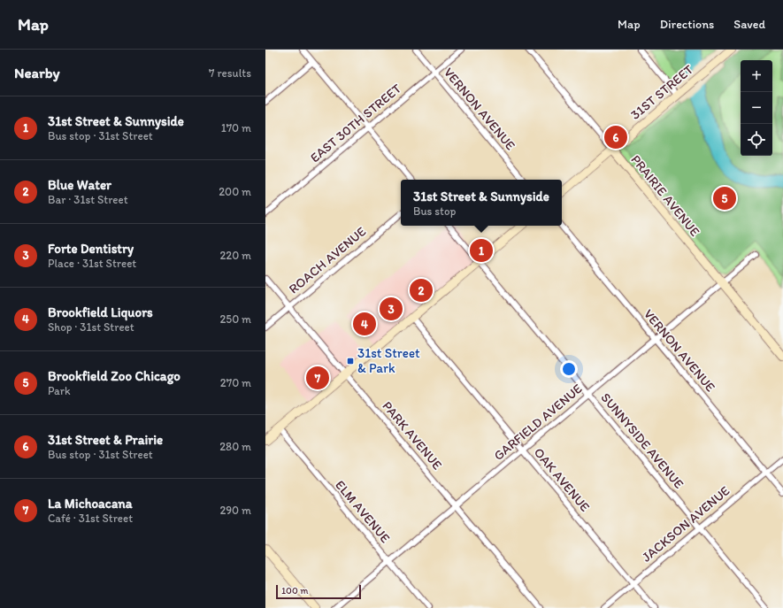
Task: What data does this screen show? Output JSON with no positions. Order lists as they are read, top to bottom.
{
  "streets": {
    "main road": ["31ST STREET", "PRAIRIE AVENUE"],
    "street": [
      "VERNON AVENUE",
      "EAST 30TH STREET",
      "ROACH AVENUE",
      "GARFIELD AVENUE",
      "PARK AVENUE",
      "SUNNYSIDE AVENUE",
      "OAK AVENUE",
      "ELM AVENUE",
      "JACKSON AVENUE"
    ]
  },
  "crossings": [
    ["31ST STREET", "PRAIRIE AVENUE"],
    ["VERNON AVENUE", "EAST 30TH STREET"],
    ["VERNON AVENUE", "GARFIELD AVENUE"],
    ["VERNON AVENUE", "JACKSON AVENUE"],
    ["PRAIRIE AVENUE", "GARFIELD AVENUE"],
    ["ROACH AVENUE", "PARK AVENUE"],
    ["GARFIELD AVENUE", "PARK AVENUE"],
    ["GARFIELD AVENUE", "SUNNYSIDE AVENUE"],
    ["GARFIELD AVENUE", "OAK AVENUE"],
    ["GARFIELD AVENUE", "ELM AVENUE"],
    ["SUNNYSIDE AVENUE", "JACKSON AVENUE"],
    ["OAK AVENUE", "JACKSON AVENUE"]
  ],
  "places": {
    "transit": ["31st Street & Park"]
  },
  "scale_bar": "100 m",
  "page": {
    "header": "Map",
    "nav": ["Map", "Directions", "Saved"],
    "heading": ["Nearby", "7 results"],
    "map_buttons": ["+", "−"],
    "list": [
      {
        "mark": "1",
        "name": "31st Street & Sunnyside",
        "note": "Bus stop · 31st Street",
        "value": "170 m"
      },
      {
        "mark": "2",
        "name": "Blue Water",
        "note": "Bar · 31st Street",
        "value": "200 m"
      },
      {
        "mark": "3",
        "name": "Forte Dentistry",
        "note": "Place · 31st Street",
        "value": "220 m"
      },
      {
        "mark": "4",
        "name": "Brookfield Liquors",
        "note": "Shop · 31st Street",
        "value": "250 m"
      },
      {
        "mark": "5",
        "name": "Brookfield Zoo Chicago",
        "note": "Park",
        "value": "270 m"
      },
      {
        "mark": "6",
        "name": "31st Street & Prairie",
        "note": "Bus stop · 31st Street",
        "value": "280 m"
      },
      {
        "mark": "7",
        "name": "La Michoacana",
        "note": "Café · 31st Street",
        "value": "290 m"
      }
    ],
    "pins": [
      "6",
      "5",
      "1",
      "2",
      "3",
      "4",
      "7"
    ],
    "popup": ["31st Street & Sunnyside", "Bus stop"],
    "scale": "100 m"
  }
}
